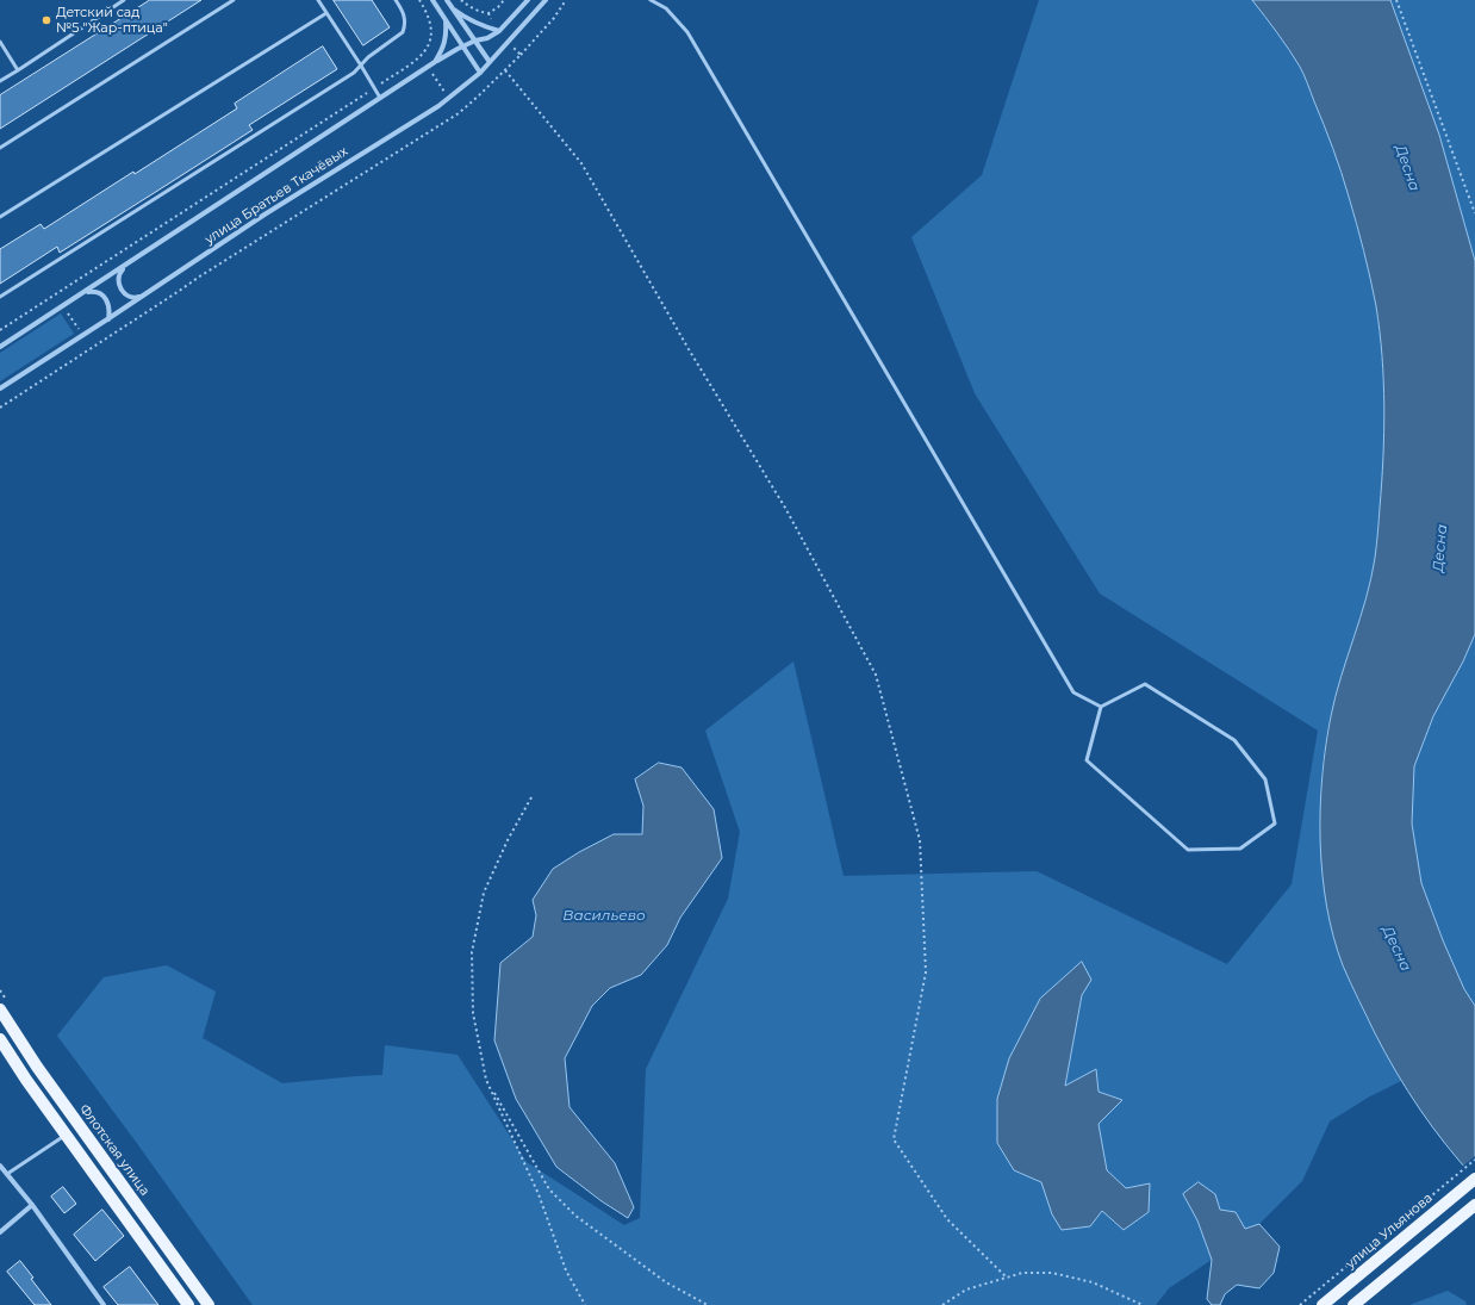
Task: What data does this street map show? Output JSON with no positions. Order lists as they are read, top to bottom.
{
  "streets": {
    "main road": ["Флотская улица", "улица Ульянова"],
    "street": ["улица Братьев Ткачёвых"]
  },
  "water": ["Десна", "Васильево"],
  "places": ["Детский сад №5 \"Жар-птица\""]
}
